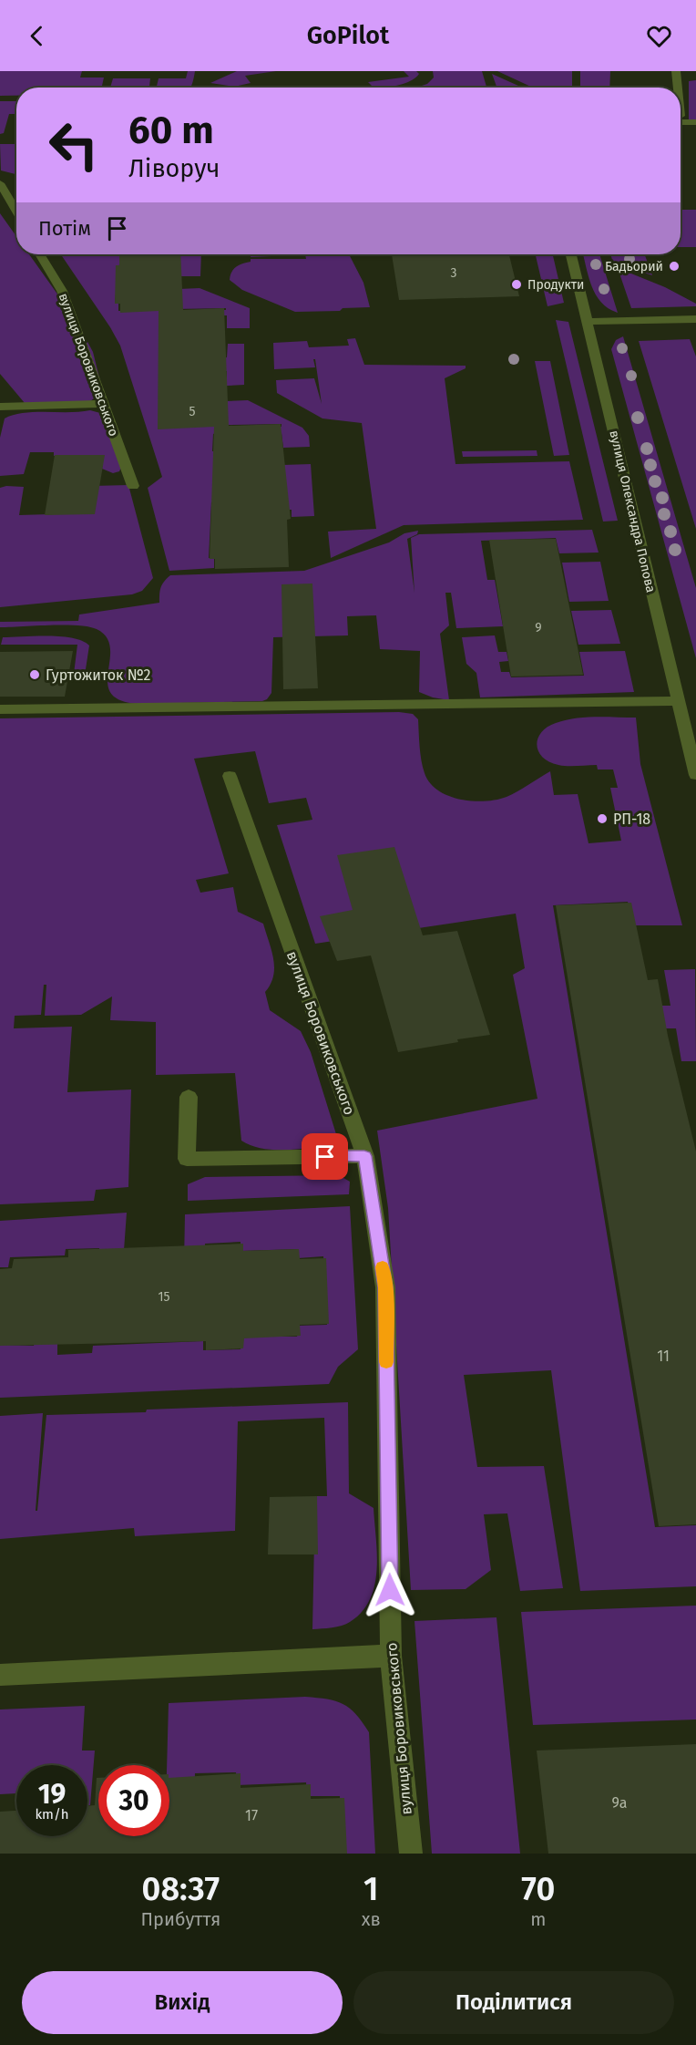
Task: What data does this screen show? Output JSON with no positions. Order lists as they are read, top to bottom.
{
  "streets": {
    "street": ["вулиця Боровиковського", "вулиця Олександра Попова"]
  },
  "places": [
    "Бадьорий",
    "Продукти",
    "Гуртожиток №2",
    "РП-18"
  ],
  "house_numbers": [
    "3",
    "5",
    "9",
    "15",
    "11",
    "9а",
    "17"
  ],
  "page": {
    "header": "GoPilot",
    "turn": ["60 m", "Ліворуч"],
    "then": "Потім",
    "speed": "19 km/h",
    "limit": "30",
    "eta": [
      "08:37",
      "Прибуття",
      "1",
      "хв",
      "70",
      "m"
    ],
    "buttons": ["Вихід", "Поділитися"]
  }
}
